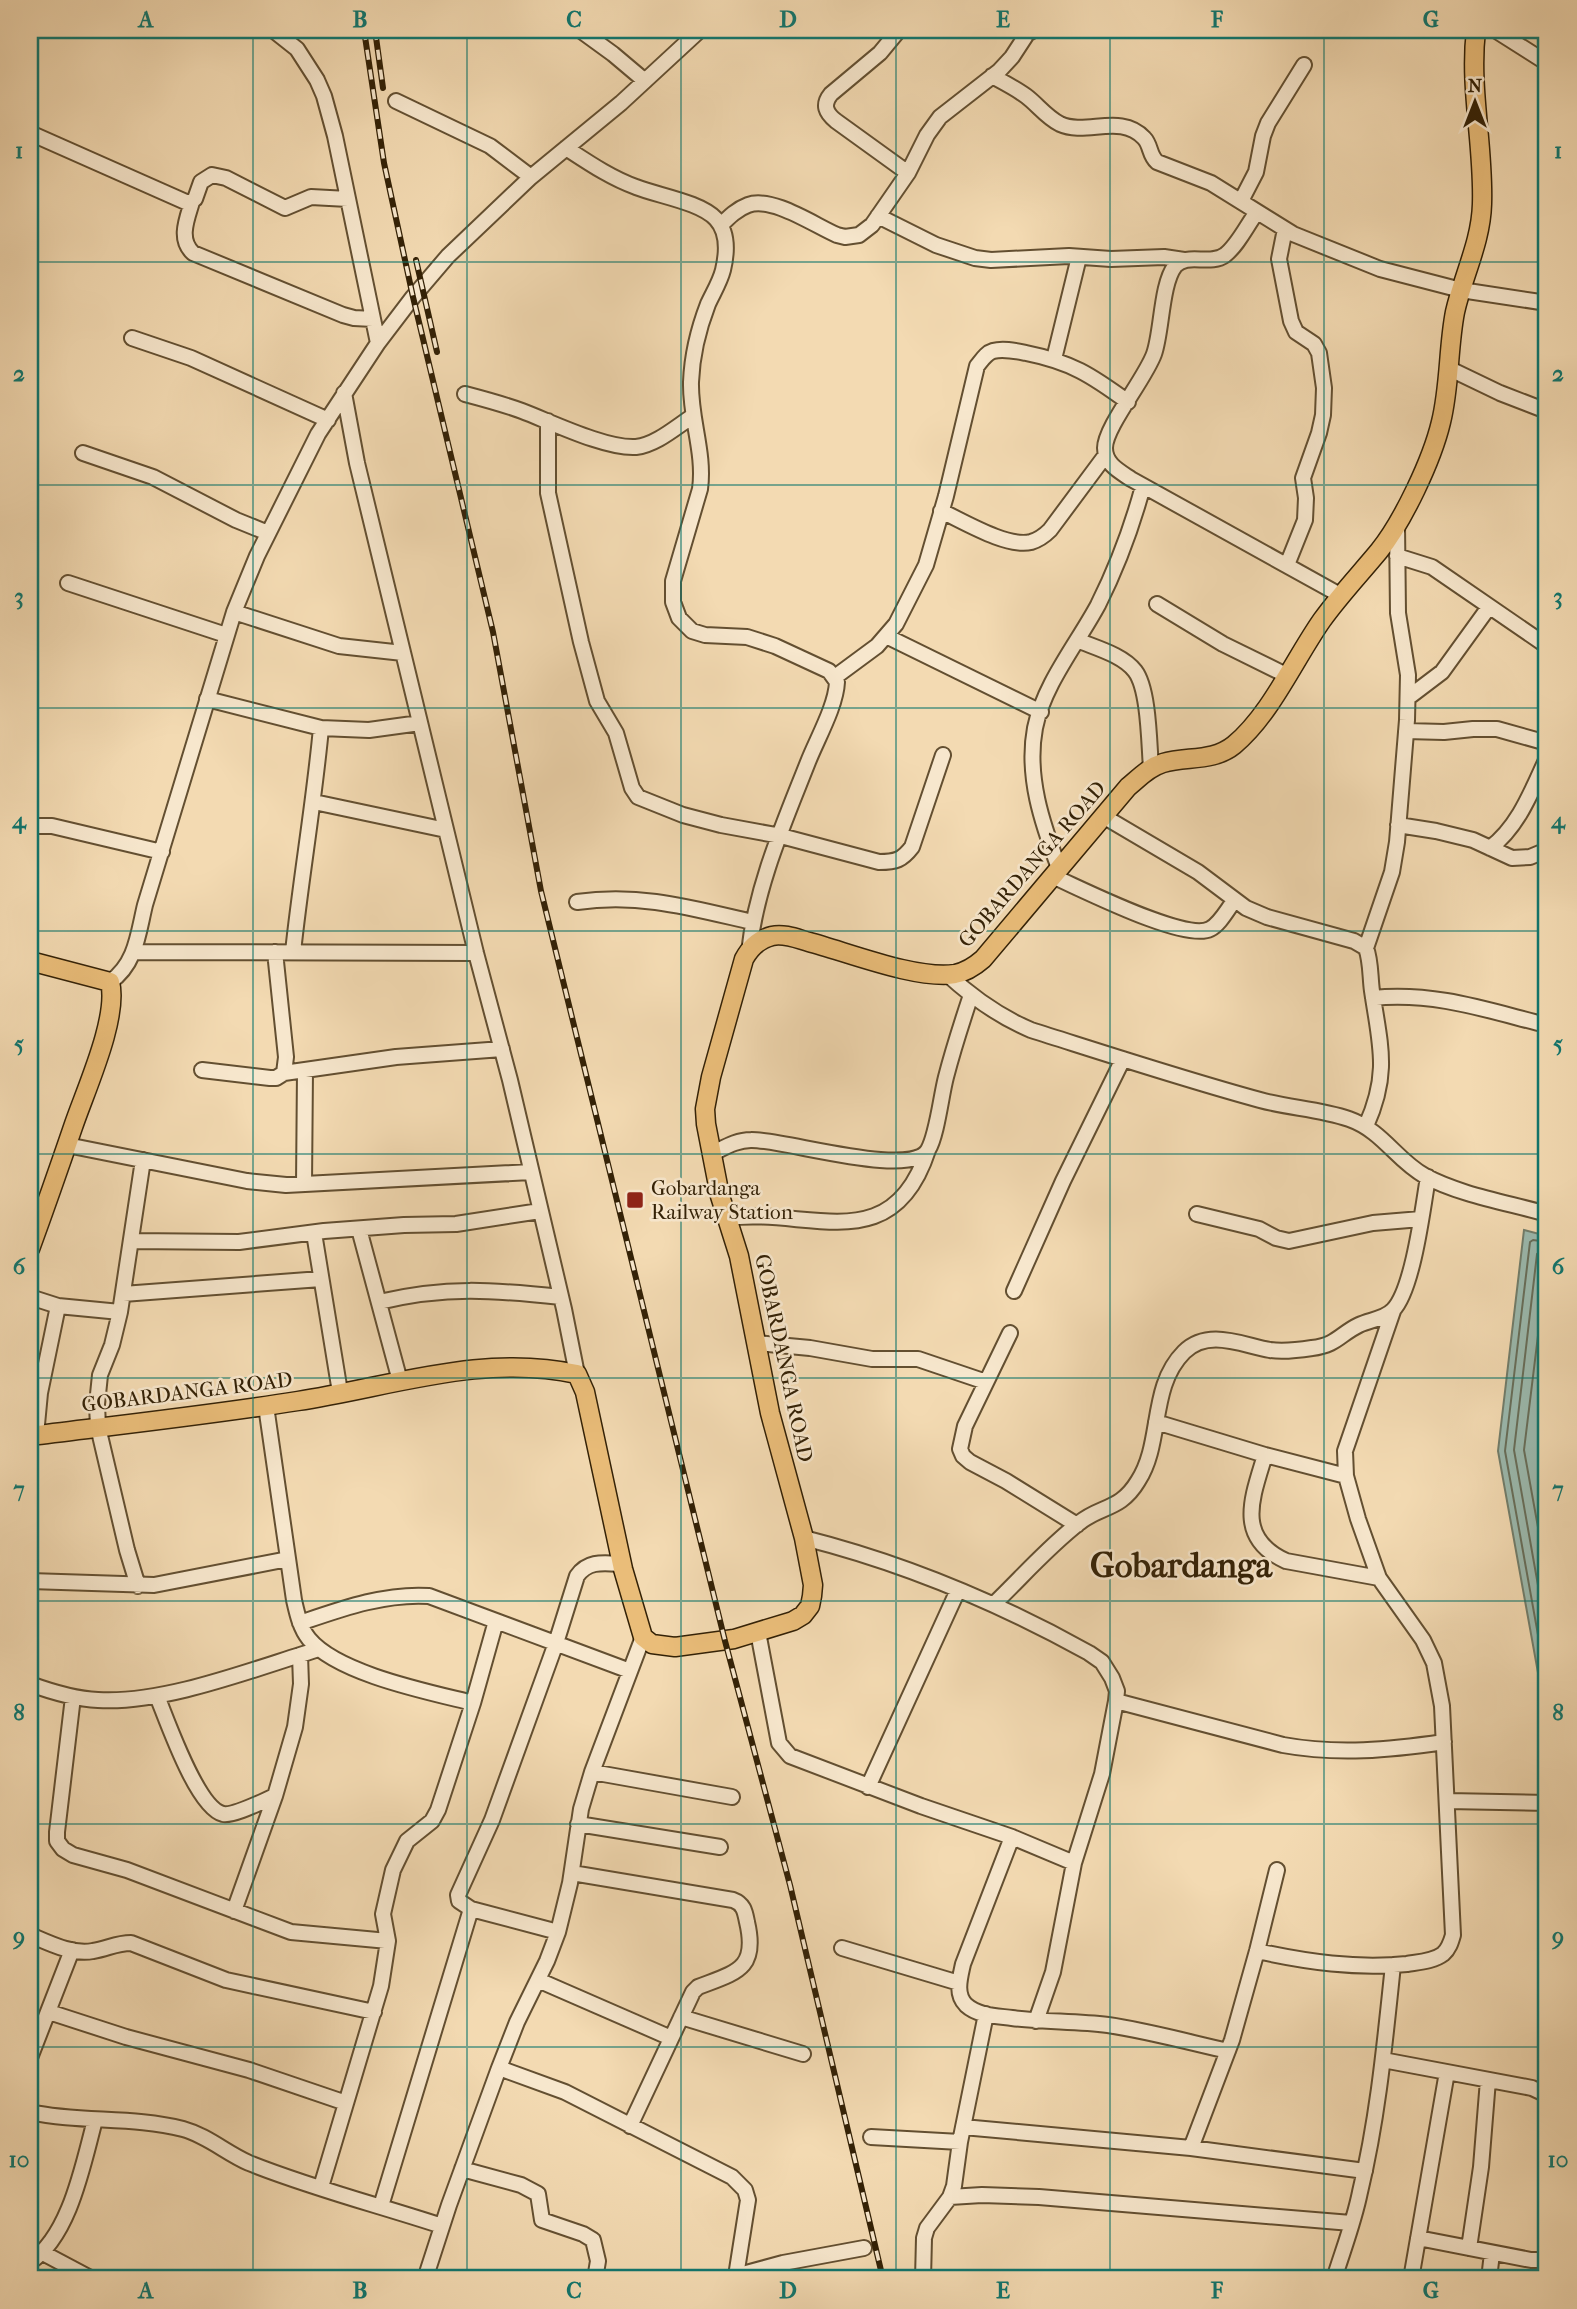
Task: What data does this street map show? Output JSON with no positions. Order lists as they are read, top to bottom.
{
  "streets": {
    "main road": ["GOBARDANGA ROAD"]
  },
  "districts": ["Gobardanga"],
  "places": {
    "transit": ["Gobardanga Railway Station"]
  },
  "north": "top",
  "grid": {
    "columns": [
      "A",
      "B",
      "C",
      "D",
      "E",
      "F",
      "G"
    ],
    "rows": [
      "1",
      "2",
      "3",
      "4",
      "5",
      "6",
      "7",
      "8",
      "9",
      "10"
    ]
  }
}
